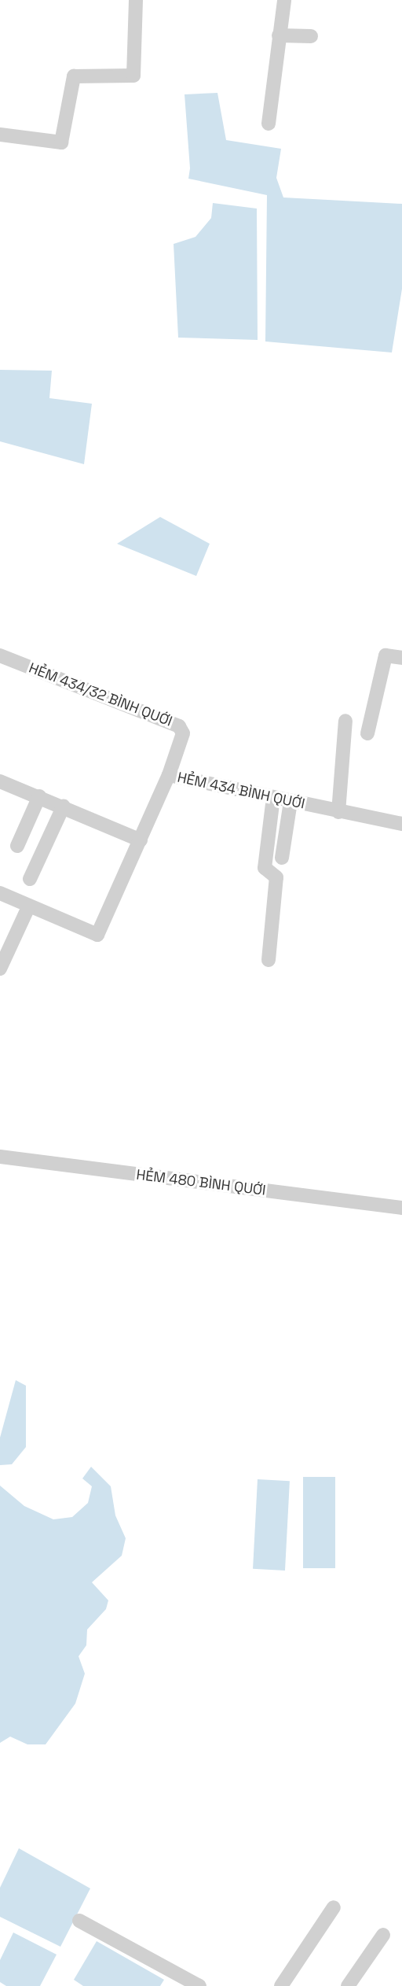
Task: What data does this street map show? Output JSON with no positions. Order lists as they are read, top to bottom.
{
  "streets": {
    "street": ["HẺM 434/32 BÌNH QUỚI", "HẺM 434 BÌNH QUỚI", "HẺM 480 BÌNH QUỚI"]
  },
  "crossings": [
    ["HẺM 434/32 BÌNH QUỚI", "HẺM 434 BÌNH QUỚI"]
  ]
}
